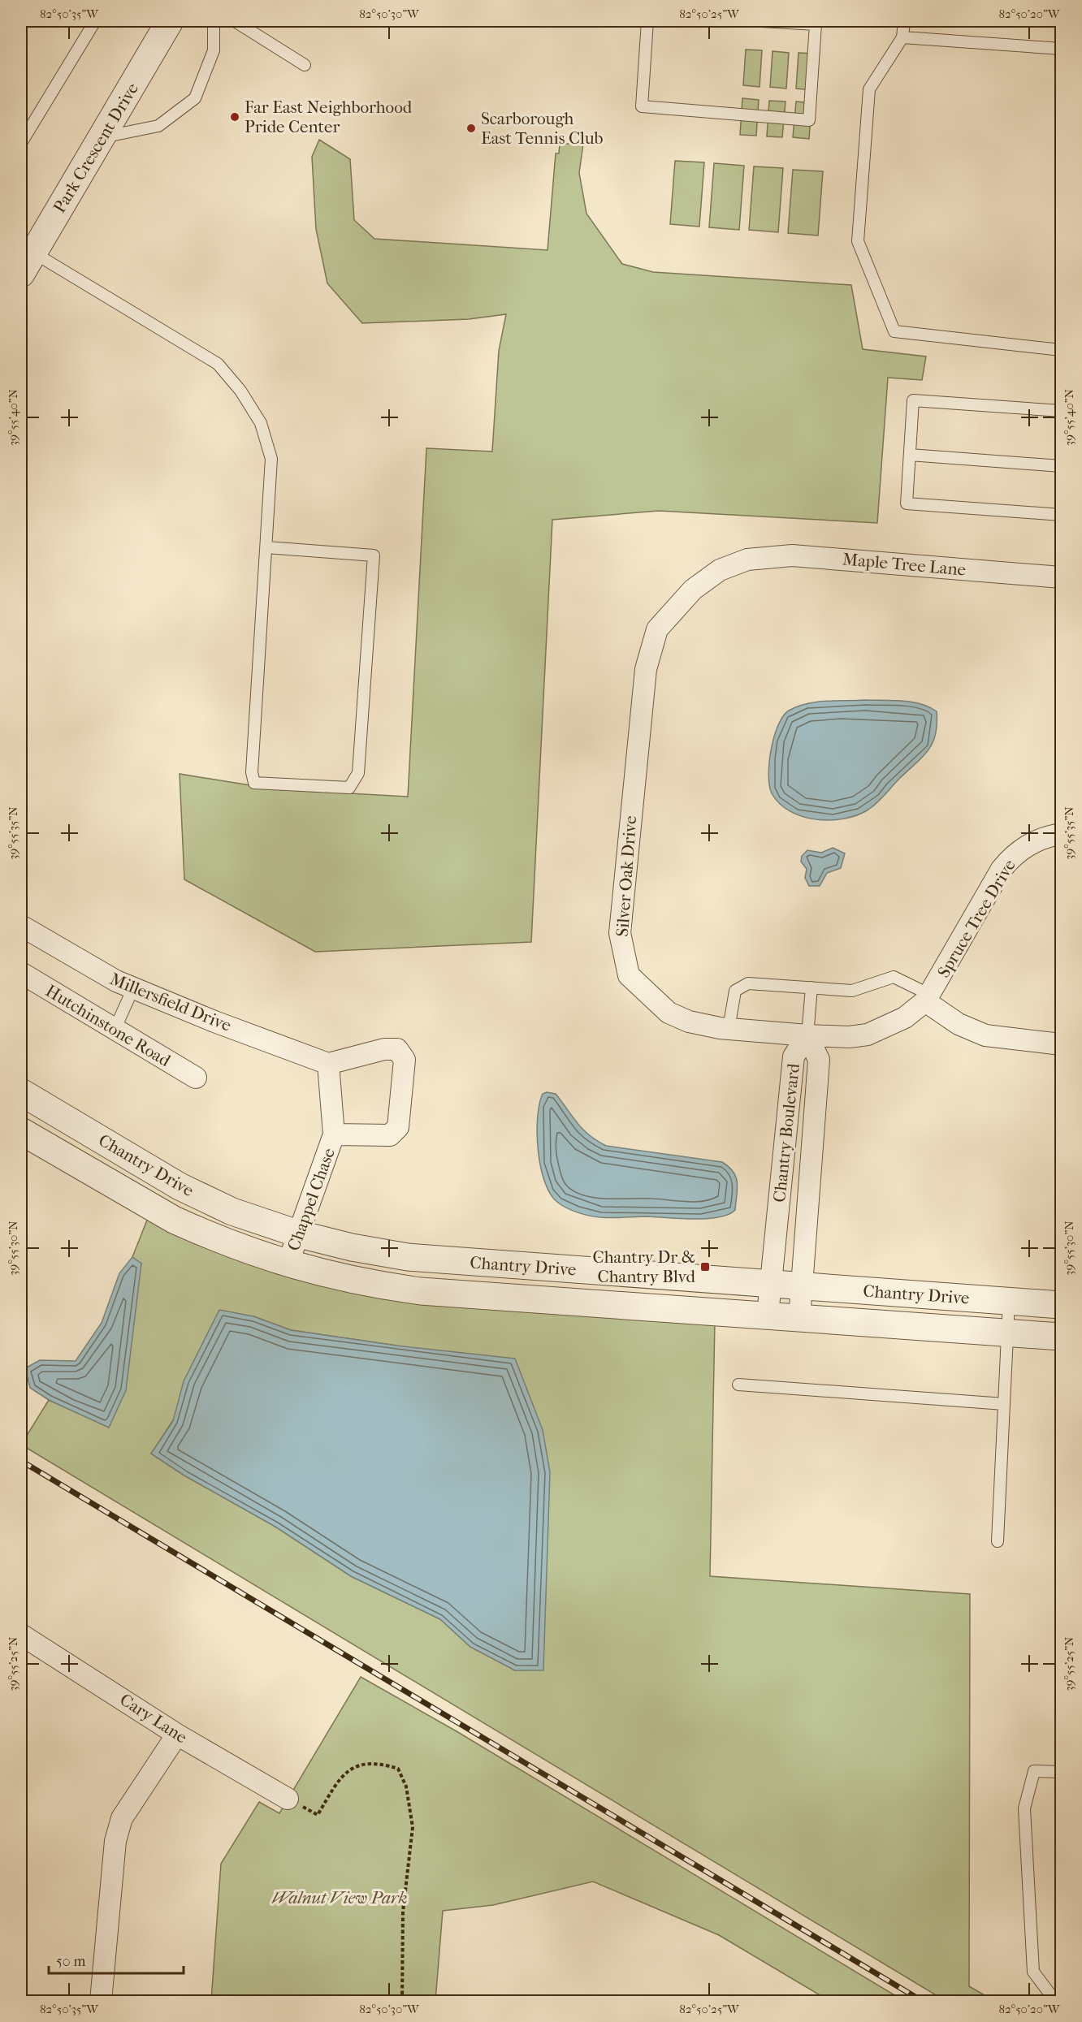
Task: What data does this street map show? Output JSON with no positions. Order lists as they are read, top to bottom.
{
  "streets": {
    "street": [
      "Park Crescent Drive",
      "Maple Tree Lane",
      "Silver Oak Drive",
      "Spruce Tree Drive",
      "Millersfield Drive",
      "Hutchinstone Road",
      "Chantry Boulevard",
      "Chantry Drive",
      "Chappel Chase",
      "Cary Lane"
    ]
  },
  "crossings": [
    ["Maple Tree Lane", "Silver Oak Drive"],
    ["Silver Oak Drive", "Spruce Tree Drive"],
    ["Silver Oak Drive", "Chantry Boulevard"],
    ["Millersfield Drive", "Chappel Chase"],
    ["Chantry Boulevard", "Chantry Drive"],
    ["Chantry Drive", "Chappel Chase"]
  ],
  "parks": ["Walnut View Park"],
  "places": {
    "other": ["Far East Neighborhood Pride Center", "Scarborough East Tennis Club"],
    "transit": ["Chantry Dr & Chantry Blvd"]
  },
  "scale_bar": "50 m",
  "coordinates": [
    "82°50'35\"W",
    "82°50'30\"W",
    "82°50'25\"W",
    "82°50'20\"W",
    "39°55'40\"N",
    "39°55'35\"N",
    "39°55'30\"N",
    "39°55'25\"N"
  ]
}
